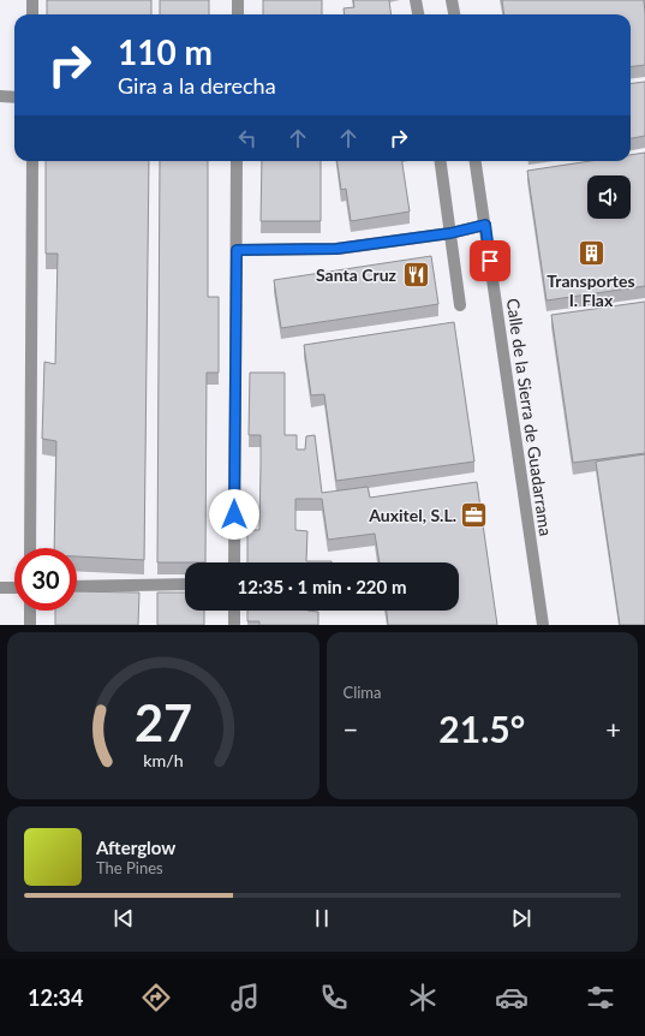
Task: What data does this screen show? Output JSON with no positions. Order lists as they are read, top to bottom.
{
  "streets": {
    "street": ["Calle de la Sierra de Guadarrama"]
  },
  "places": {
    "building": ["Transportes I. Flax"],
    "restaurant": ["Santa Cruz"],
    "office": ["Auxitel, S.L."]
  },
  "page": {
    "turn": ["110 m", "Gira a la derecha"],
    "limit": "30",
    "trip": "12:35 · 1 min · 220 m",
    "tile": "Clima",
    "heat": ["−", "21.5°", "+"],
    "song": ["Afterglow", "The Pines"],
    "tabs": "12:34",
    "gauge": ["27", "km/h"]
  }
}
